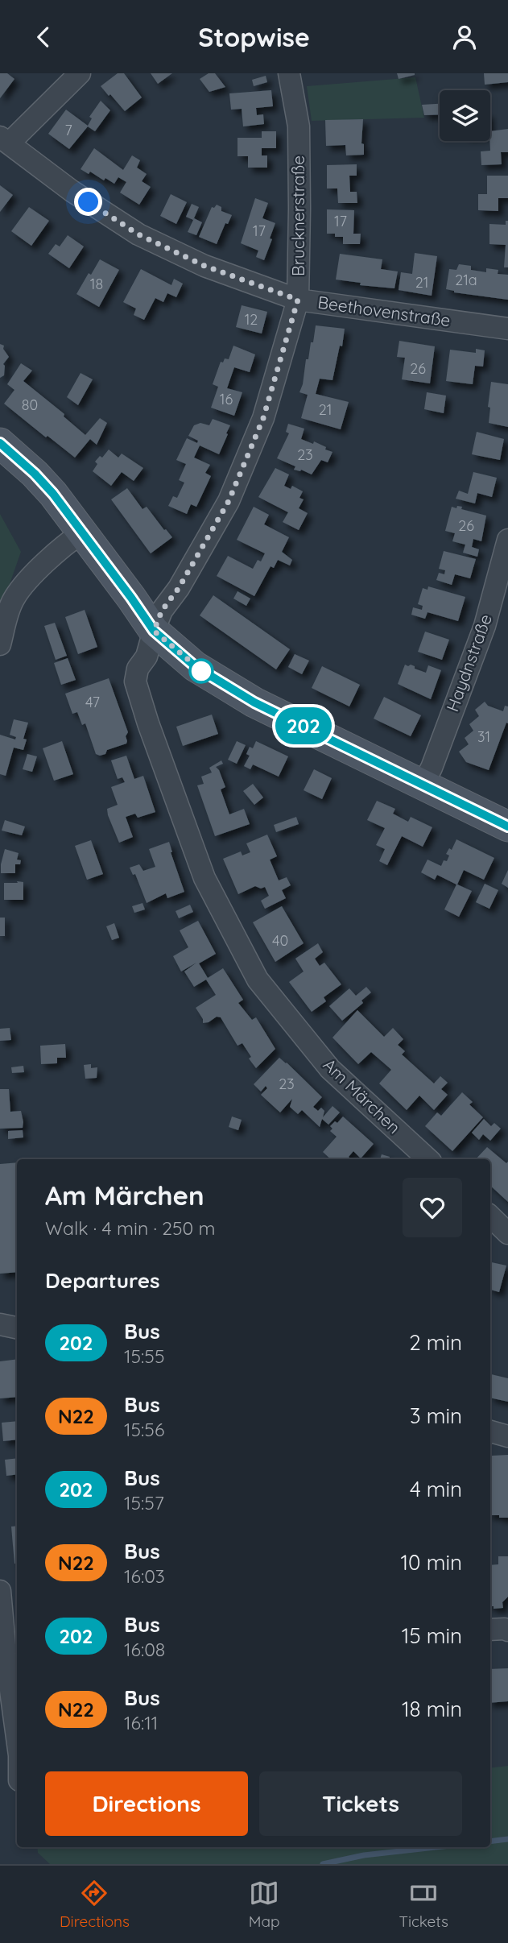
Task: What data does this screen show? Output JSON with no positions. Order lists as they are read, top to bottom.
{
  "streets": {
    "street": [
      "Brucknerstraße",
      "Beethovenstraße",
      "Haydnstraße",
      "Am Märchen"
    ]
  },
  "crossings": [
    ["Brucknerstraße", "Beethovenstraße"],
    ["Brucknerstraße", "Am Märchen"]
  ],
  "lines": ["bus line 202"],
  "house_numbers": [
    "7",
    "17",
    "17",
    "21a",
    "21",
    "18",
    "12",
    "26",
    "16",
    "80",
    "21",
    "23",
    "26",
    "47",
    "31",
    "40",
    "23"
  ],
  "page": {
    "header": "Stopwise",
    "on_map": "202",
    "heading": [
      ["Am Märchen", "Walk · 4 min · 250 m"],
      "Departures"
    ],
    "list": [
      {
        "mark": "202",
        "name": "Bus",
        "note": "15:55",
        "value": "2 min"
      },
      {
        "mark": "N22",
        "name": "Bus",
        "note": "15:56",
        "value": "3 min"
      },
      {
        "mark": "202",
        "name": "Bus",
        "note": "15:57",
        "value": "4 min"
      },
      {
        "mark": "N22",
        "name": "Bus",
        "note": "16:03",
        "value": "10 min"
      },
      {
        "mark": "202",
        "name": "Bus",
        "note": "16:08",
        "value": "15 min"
      },
      {
        "mark": "N22",
        "name": "Bus",
        "note": "16:11",
        "value": "18 min"
      }
    ],
    "buttons": ["Directions", "Tickets"],
    "tabs": ["Directions", "Map", "Tickets"]
  }
}
